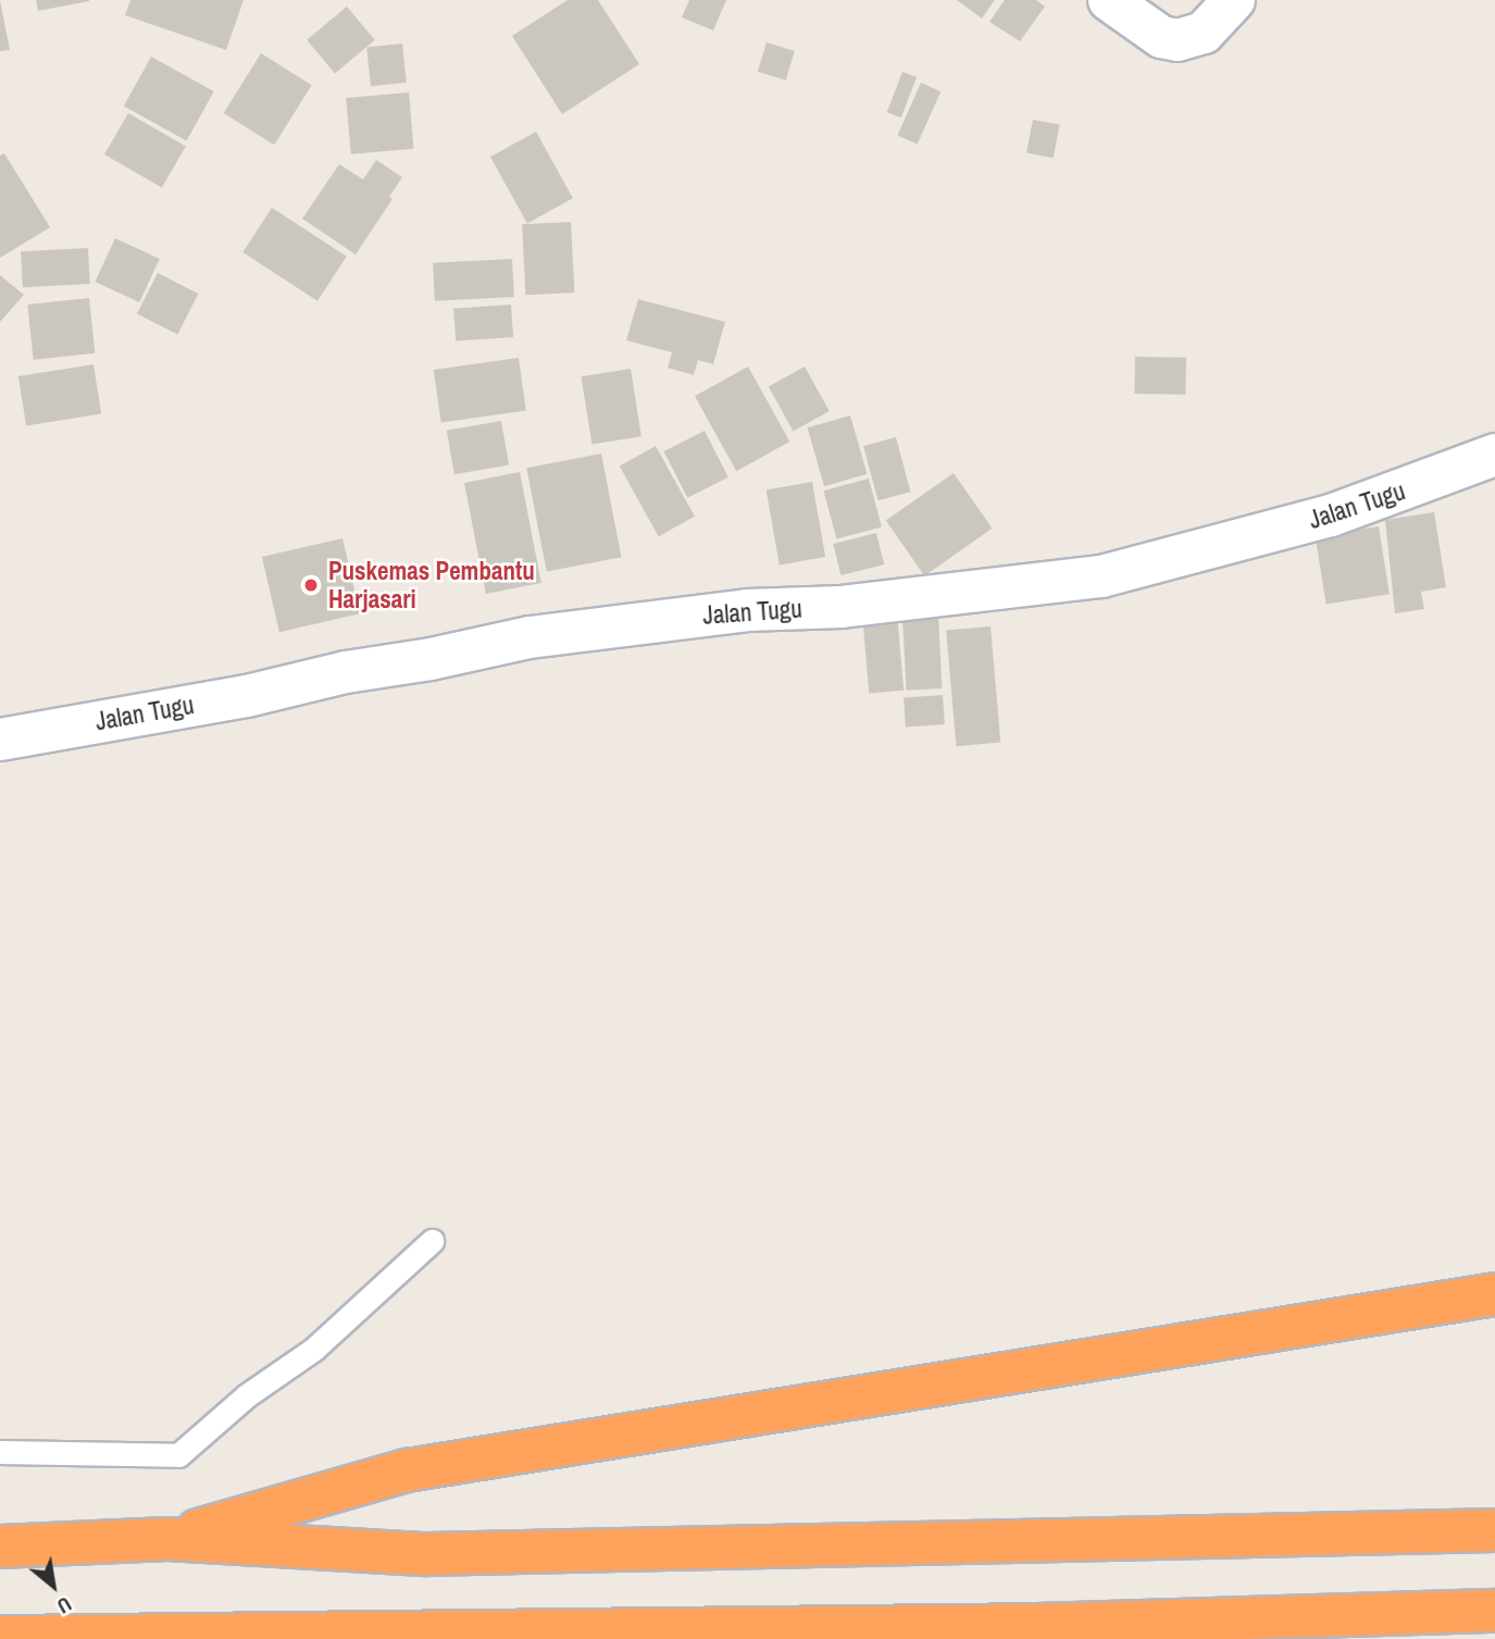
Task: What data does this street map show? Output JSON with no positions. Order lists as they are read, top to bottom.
{
  "streets": {
    "street": ["Jalan Tugu"]
  },
  "places": ["Puskemas Pembantu Harjasari"],
  "north": "bottom right"
}
